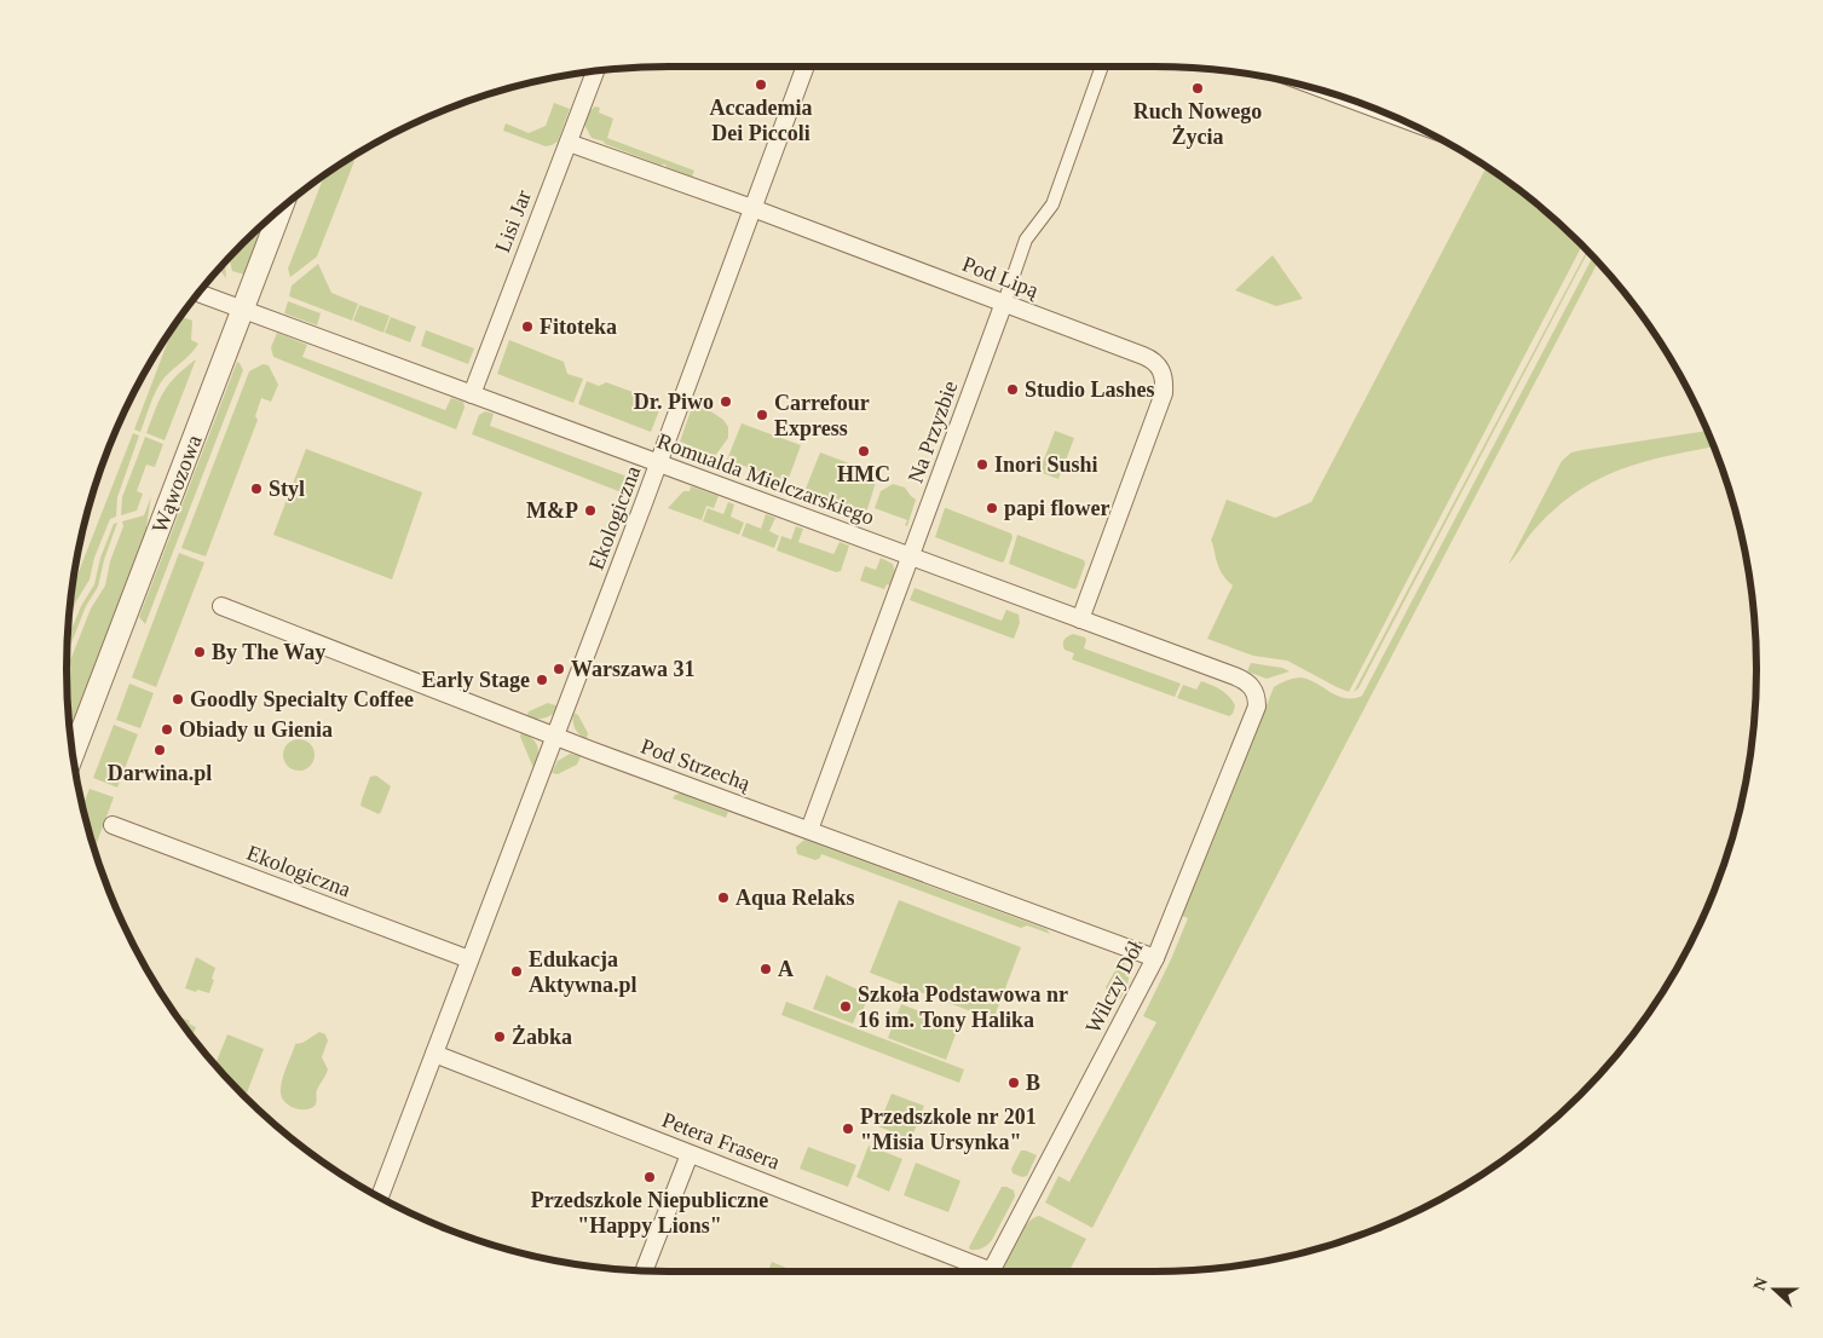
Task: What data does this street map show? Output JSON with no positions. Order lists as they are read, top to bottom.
{
  "streets": {
    "street": [
      "Lisi Jar",
      "Pod Lipą",
      "Na Przyzbie",
      "Romualda Mielczarskiego",
      "Wąwozowa",
      "Ekologiczna",
      "Pod Strzechą",
      "Wilczy Dół",
      "Petera Frasera"
    ]
  },
  "crossings": [
    ["Lisi Jar", "Pod Lipą"],
    ["Lisi Jar", "Romualda Mielczarskiego"],
    ["Pod Lipą", "Na Przyzbie"],
    ["Pod Lipą", "Romualda Mielczarskiego"],
    ["Pod Lipą", "Ekologiczna"],
    ["Na Przyzbie", "Romualda Mielczarskiego"],
    ["Na Przyzbie", "Pod Strzechą"],
    ["Romualda Mielczarskiego", "Wąwozowa"],
    ["Romualda Mielczarskiego", "Ekologiczna"],
    ["Romualda Mielczarskiego", "Wilczy Dół"],
    ["Ekologiczna", "Pod Strzechą"],
    ["Ekologiczna", "Petera Frasera"],
    ["Pod Strzechą", "Wilczy Dół"]
  ],
  "places": [
    "Accademia Dei Piccoli",
    "Ruch Nowego Życia",
    "Fitoteka",
    "Studio Lashes",
    "Dr. Piwo",
    "Carrefour Express",
    "HMC",
    "Inori Sushi",
    "Styl",
    "papi flower",
    "M&P",
    "By The Way",
    "Warszawa 31",
    "Early Stage",
    "Goodly Specialty Coffee",
    "Obiady u Gienia",
    "Darwina.pl",
    "Aqua Relaks",
    "A",
    "Edukacja Aktywna.pl",
    "Szkoła Podstawowa nr 16 im. Tony Halika",
    "Żabka",
    "B",
    "Przedszkole nr 201 \"Misia Ursynka\"",
    "Przedszkole Niepubliczne \"Happy Lions\""
  ],
  "north": "left"
}
